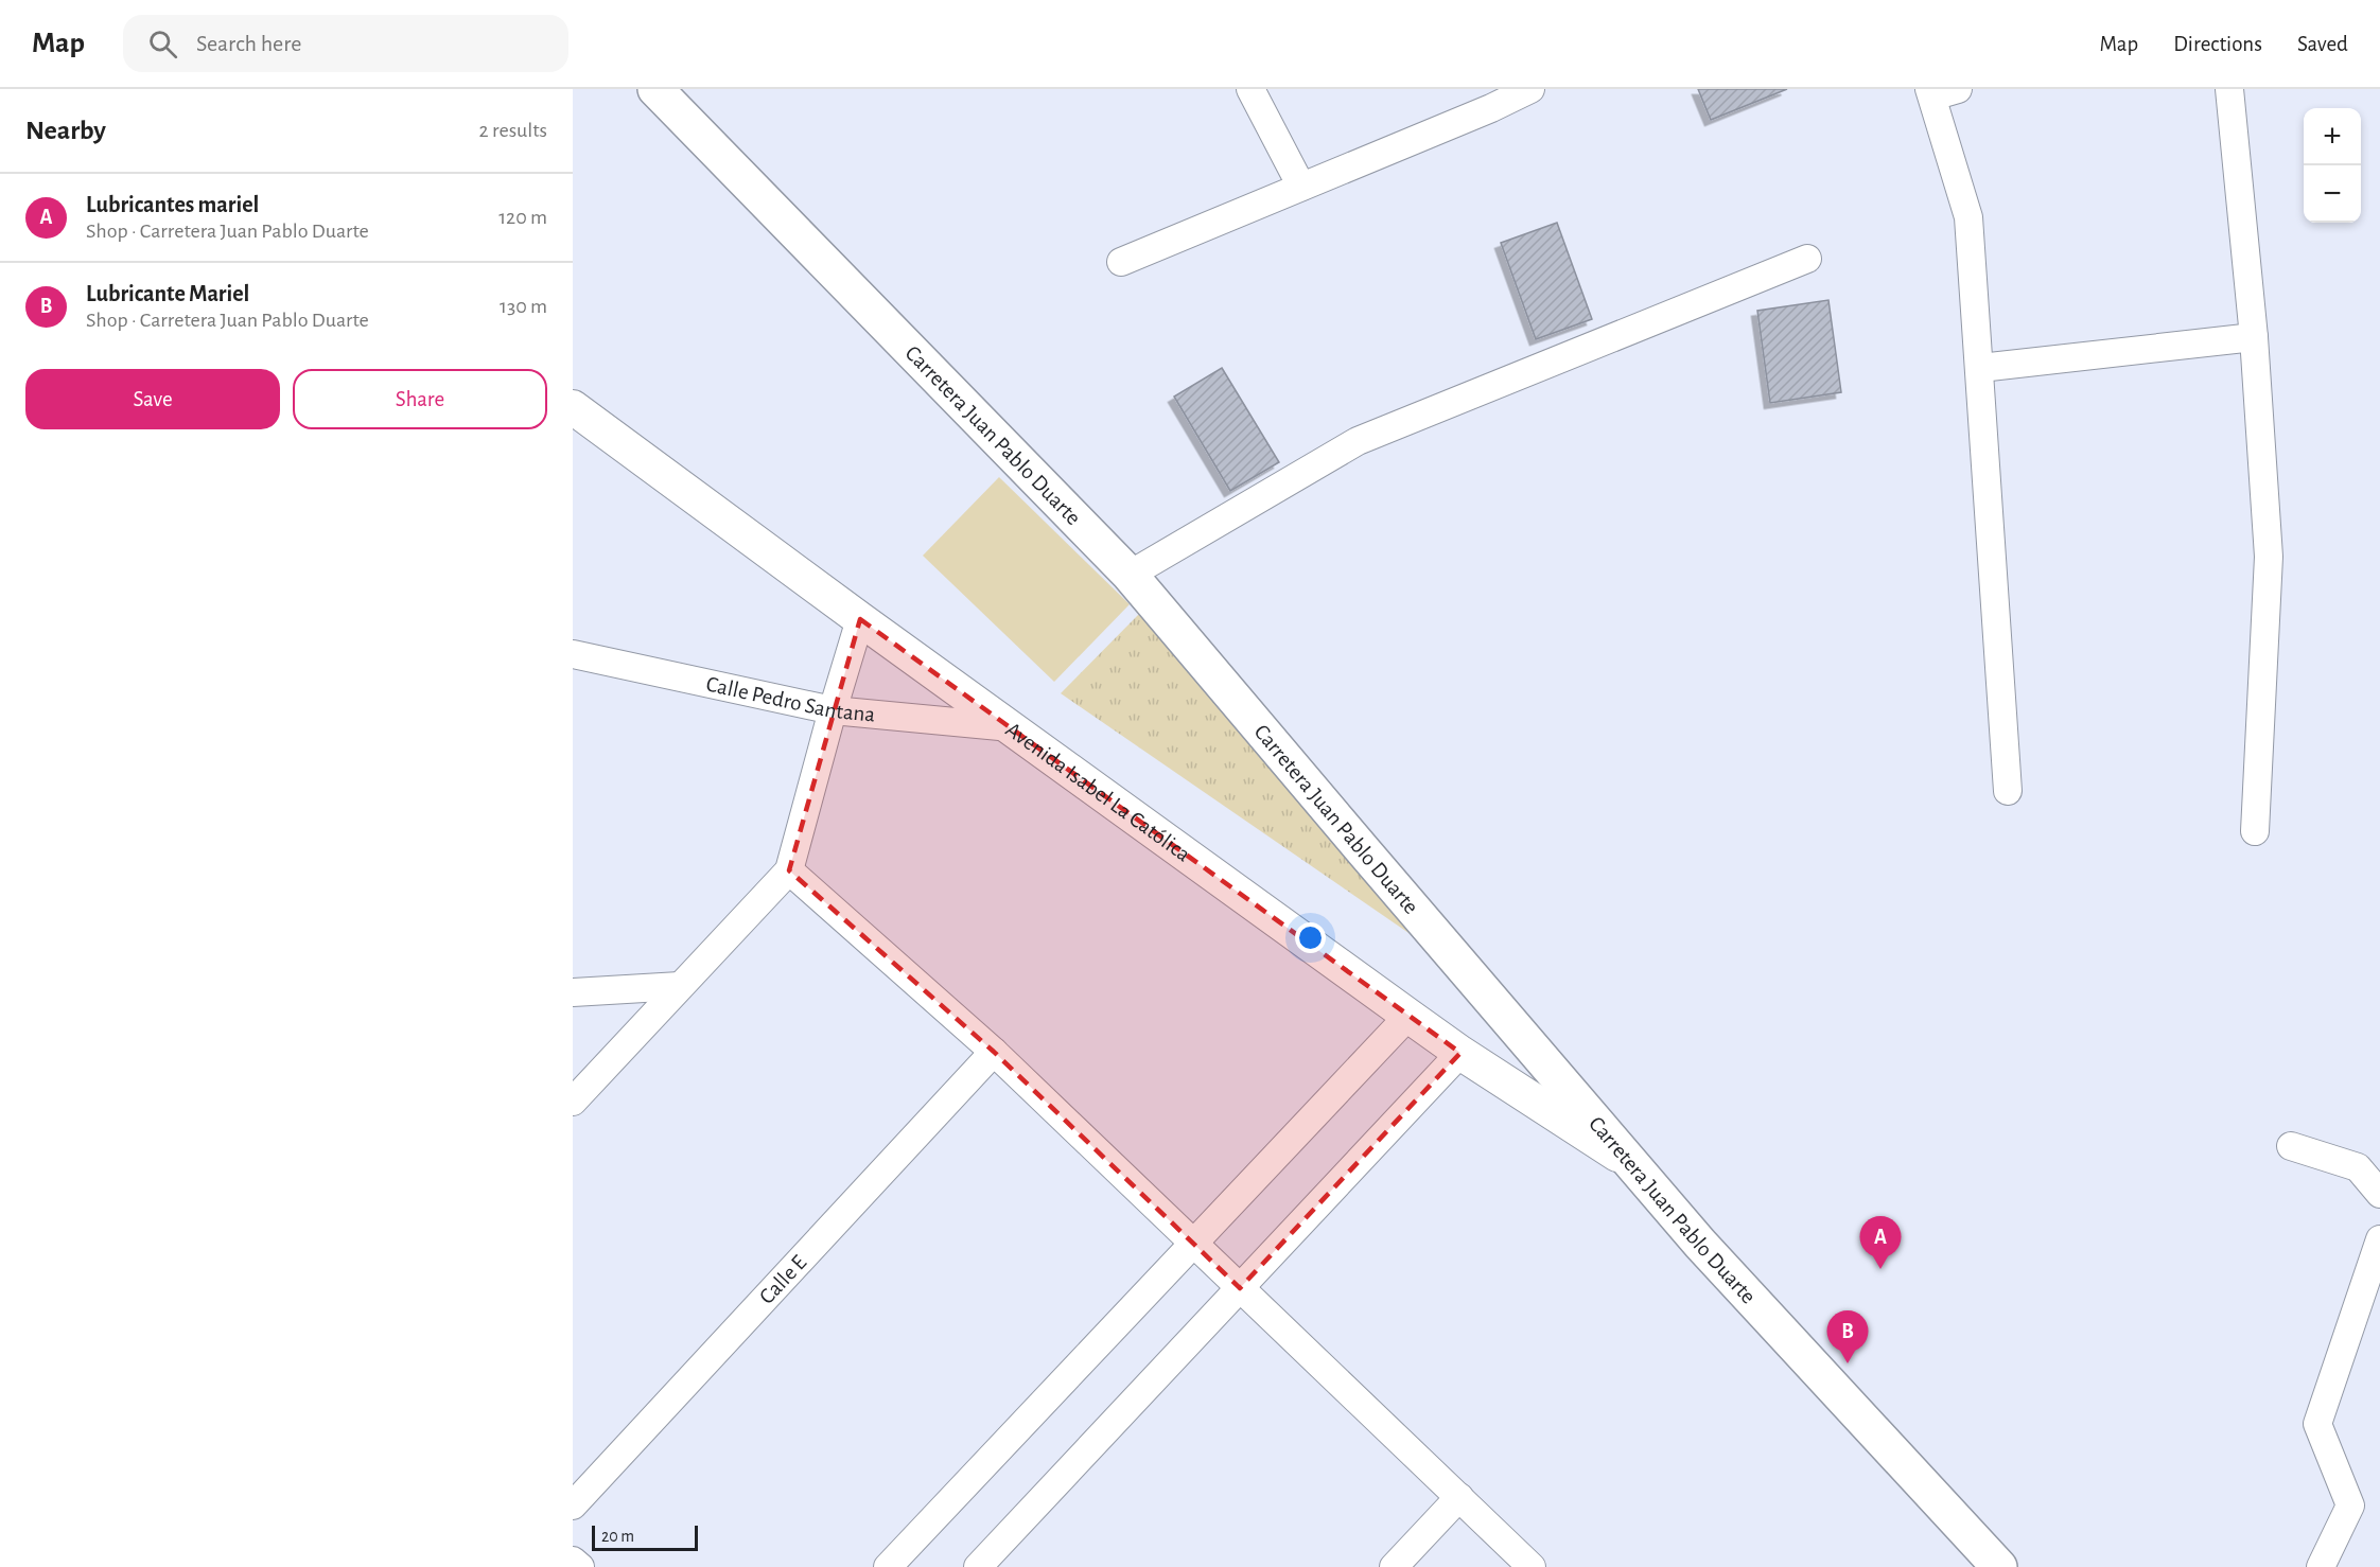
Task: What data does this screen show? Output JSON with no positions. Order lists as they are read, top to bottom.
{
  "streets": {
    "main road": ["Carretera Juan Pablo Duarte"],
    "street": ["Calle Pedro Santana", "Avenida Isabel La Católica", "Calle E"]
  },
  "crossings": [
    ["Carretera Juan Pablo Duarte", "Avenida Isabel La Católica"],
    ["Calle Pedro Santana", "Avenida Isabel La Católica"]
  ],
  "scale_bar": "20 m",
  "page": {
    "header": "Map",
    "search": "Search here",
    "nav": ["Map", "Directions", "Saved"],
    "heading": ["Nearby", "2 results"],
    "map_buttons": ["+", "−"],
    "list": [
      {
        "mark": "A",
        "name": "Lubricantes mariel",
        "note": "Shop · Carretera Juan Pablo Duarte",
        "value": "120 m"
      },
      {
        "mark": "B",
        "name": "Lubricante Mariel",
        "note": "Shop · Carretera Juan Pablo Duarte",
        "value": "130 m"
      }
    ],
    "buttons": ["Save", "Share"],
    "pins": ["A", "B"],
    "scale": "20 m"
  }
}
